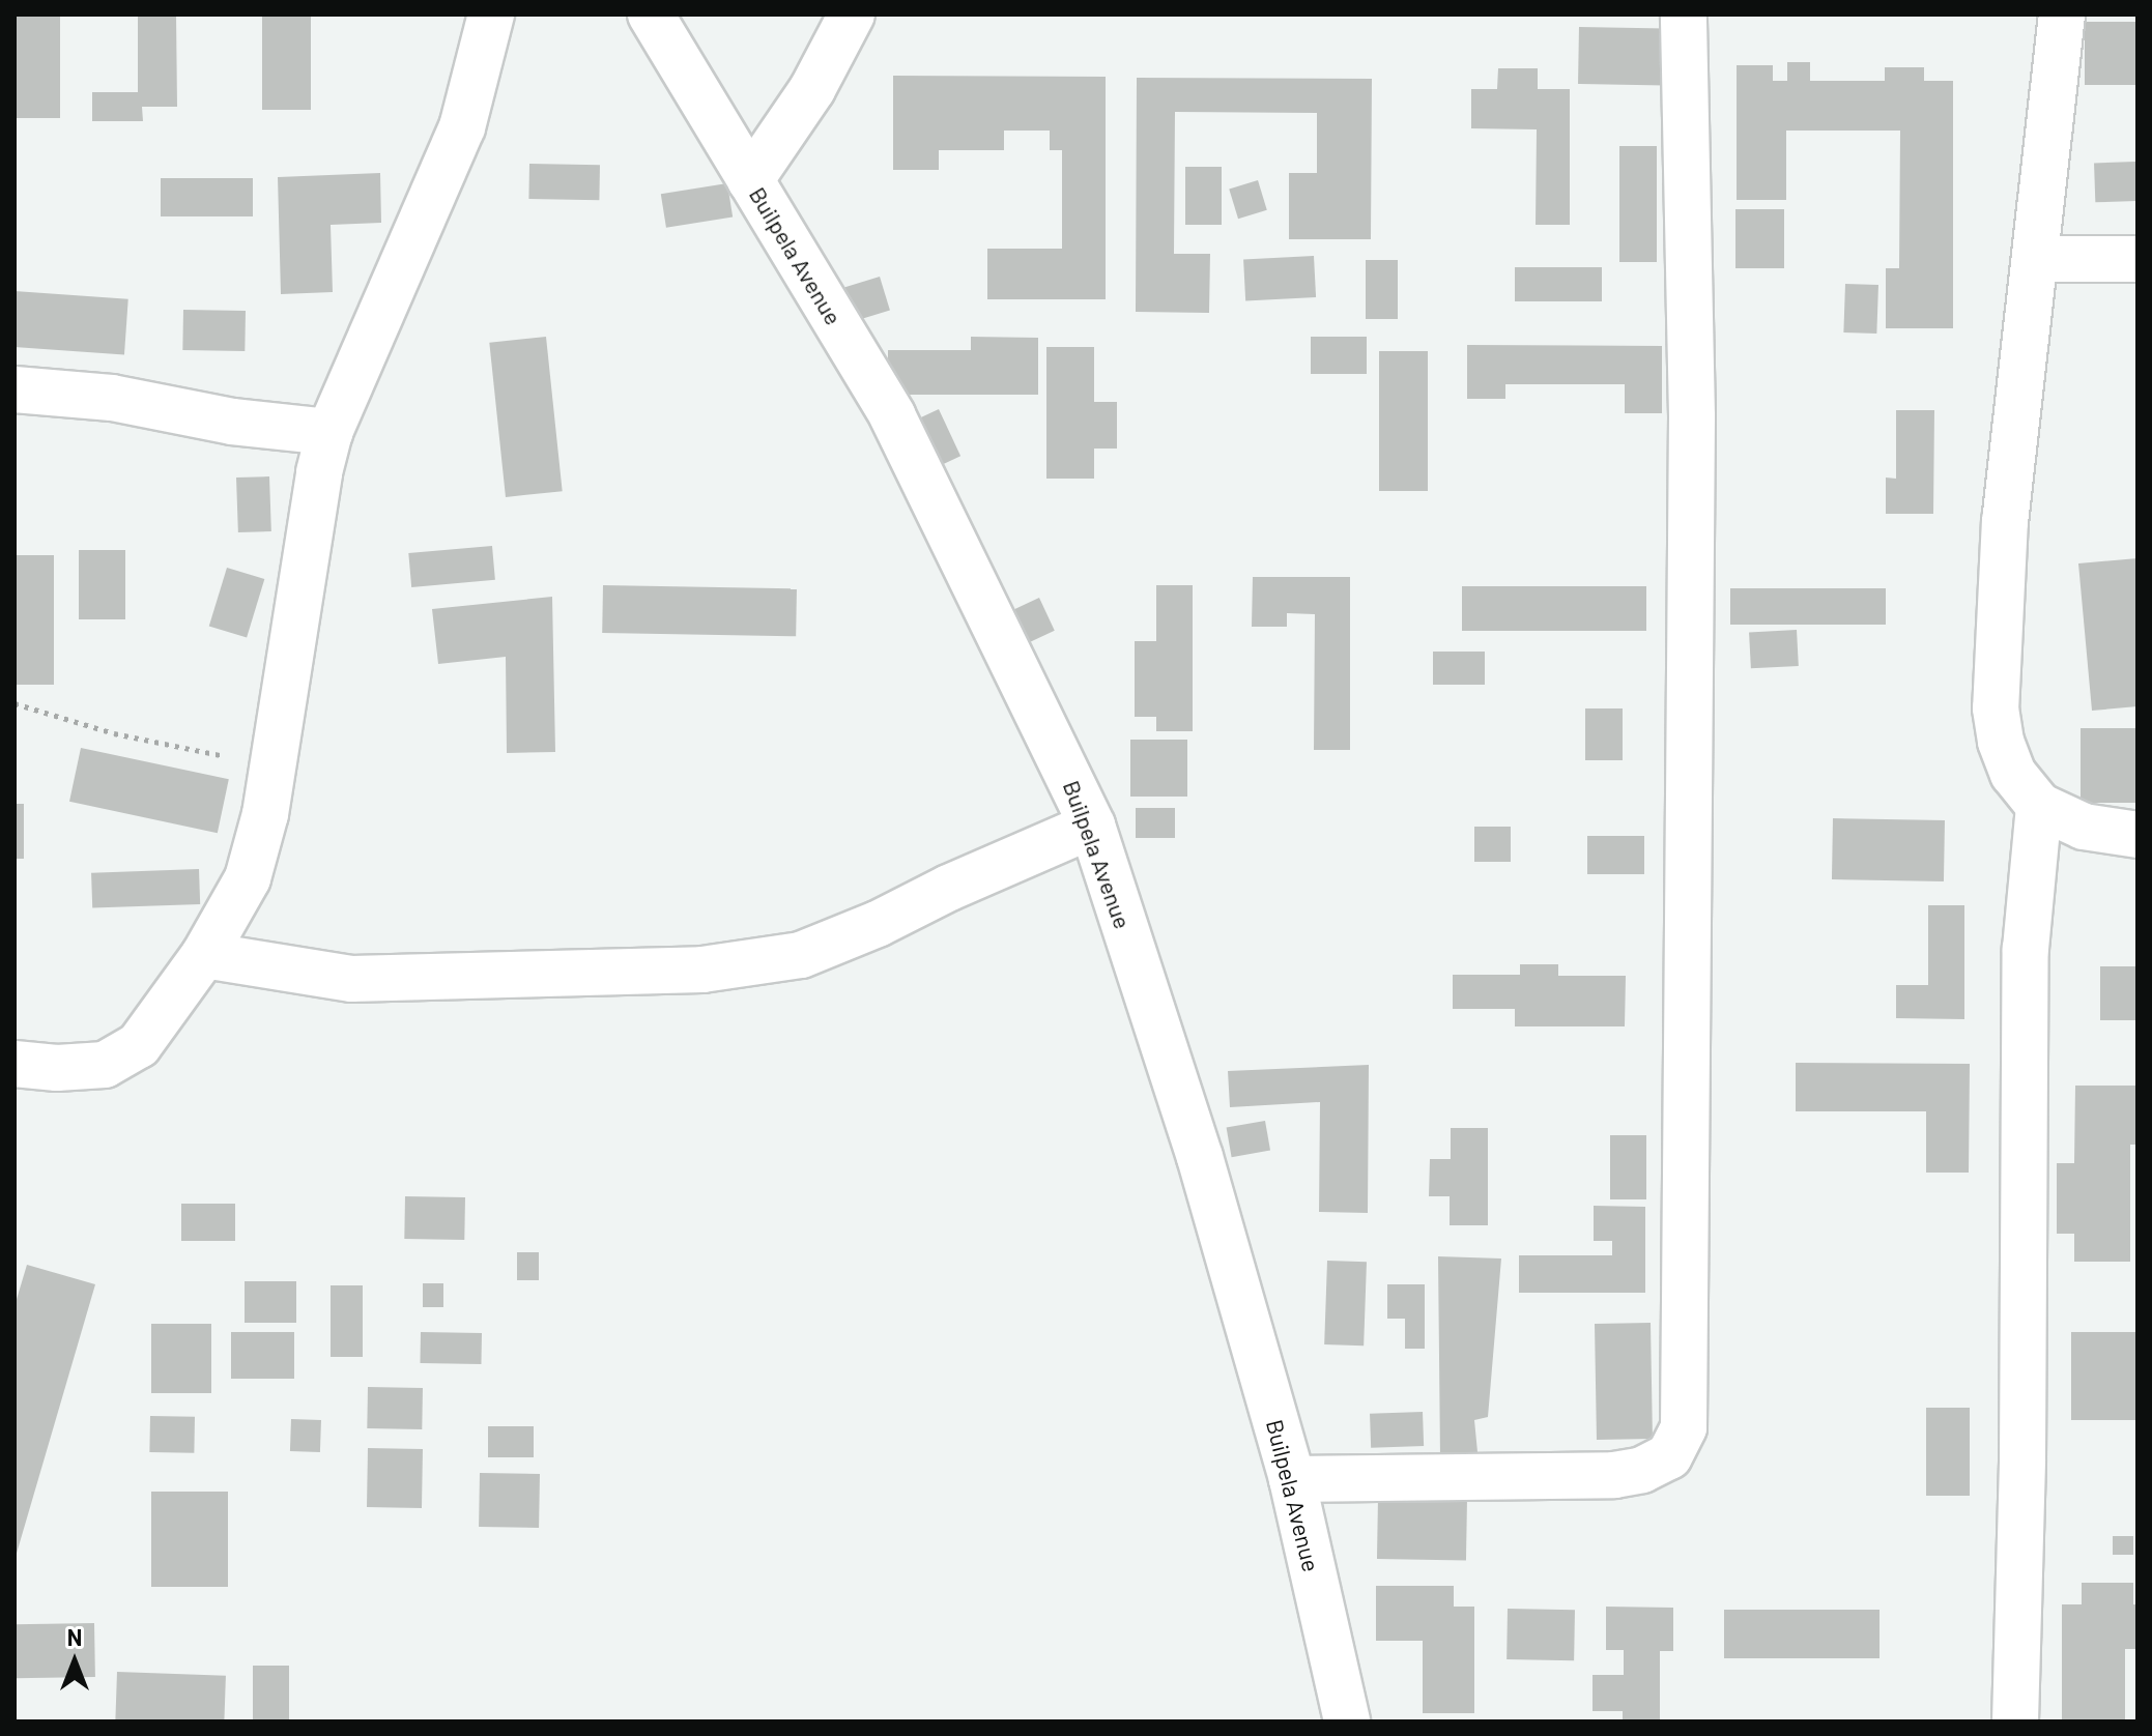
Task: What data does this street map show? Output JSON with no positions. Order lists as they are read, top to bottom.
{
  "streets": {
    "street": ["Builpela Avenue"]
  },
  "north": "top"
}
